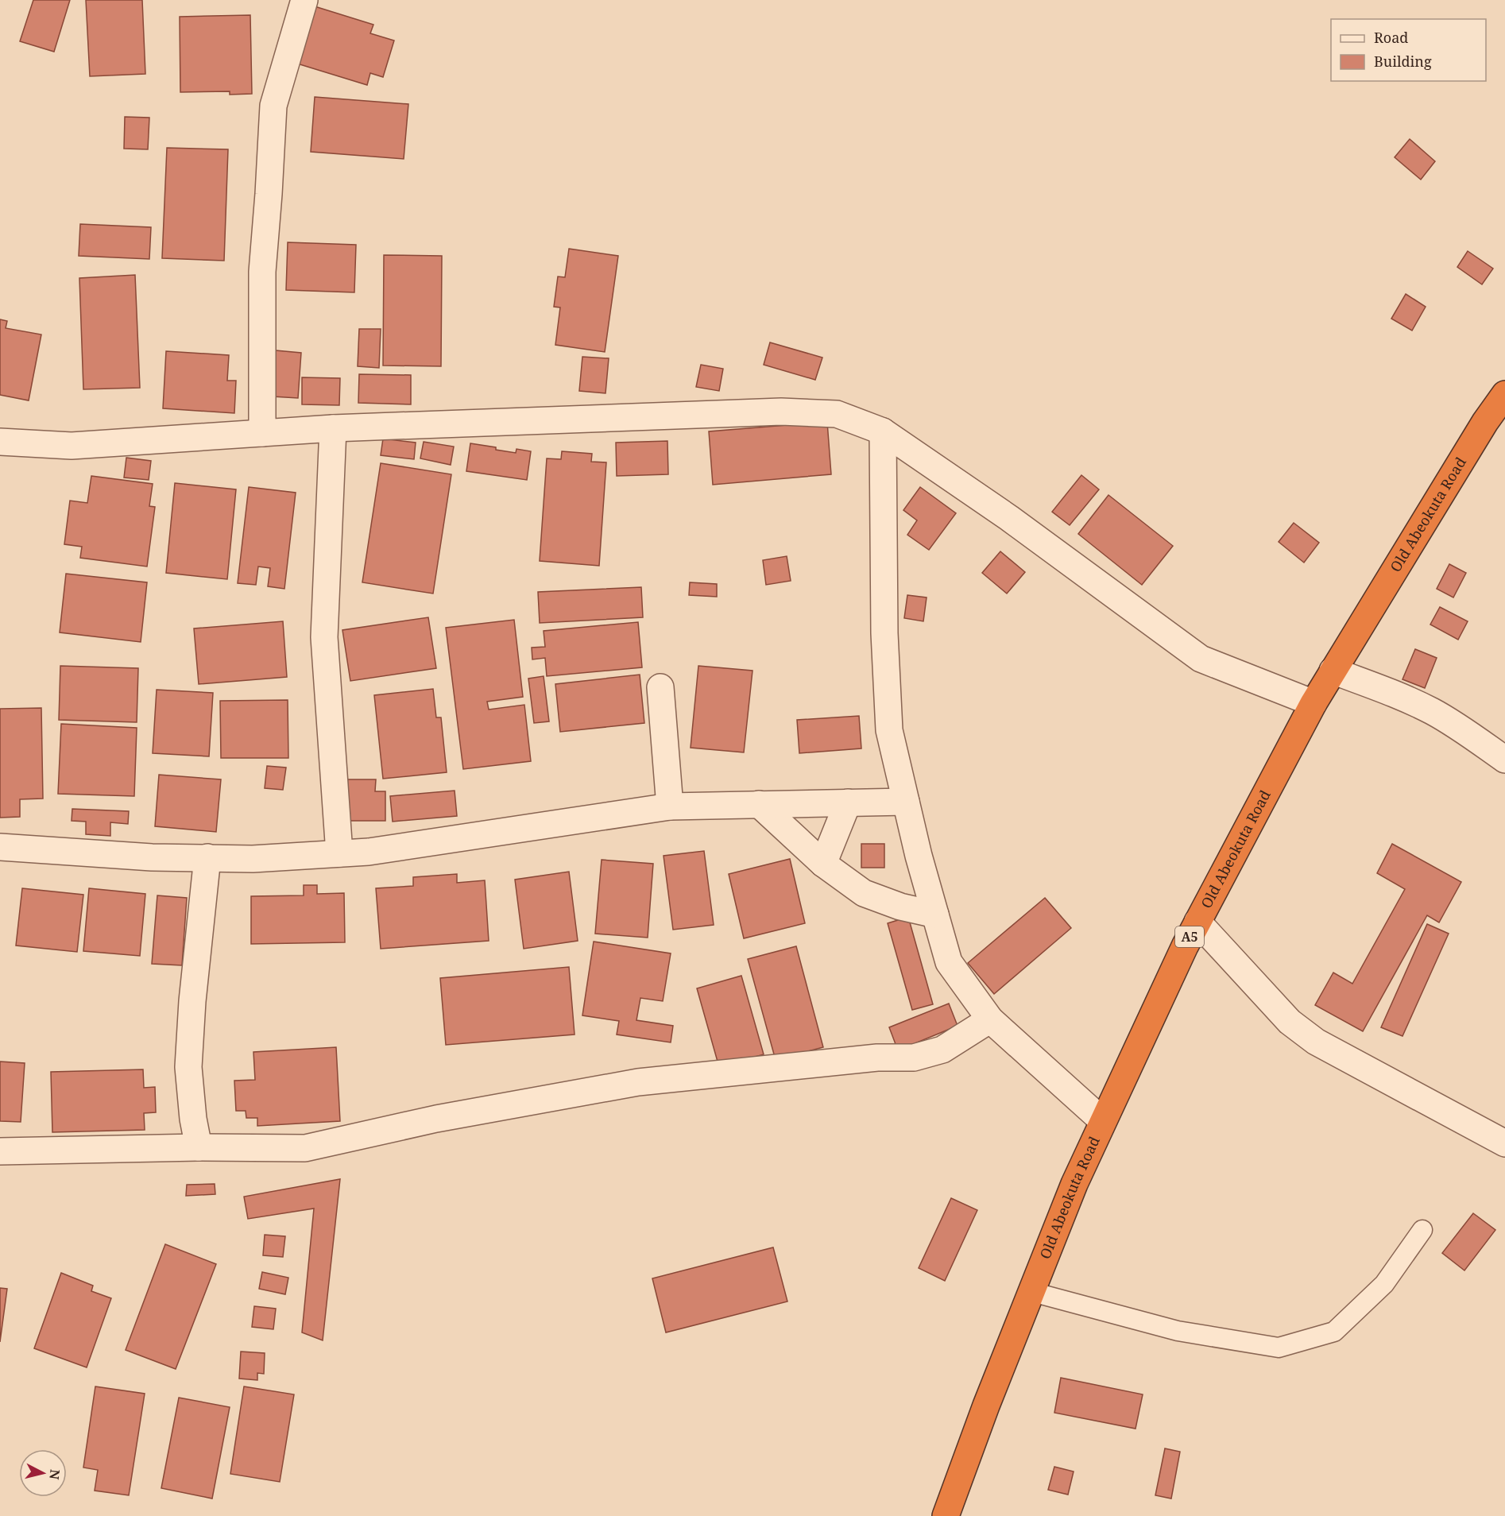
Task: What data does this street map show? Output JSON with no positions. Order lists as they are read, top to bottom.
{
  "streets": {
    "highway": ["Old Abeokuta Road", "A5"]
  },
  "legend": ["Road", "Building"],
  "north": "right"
}
